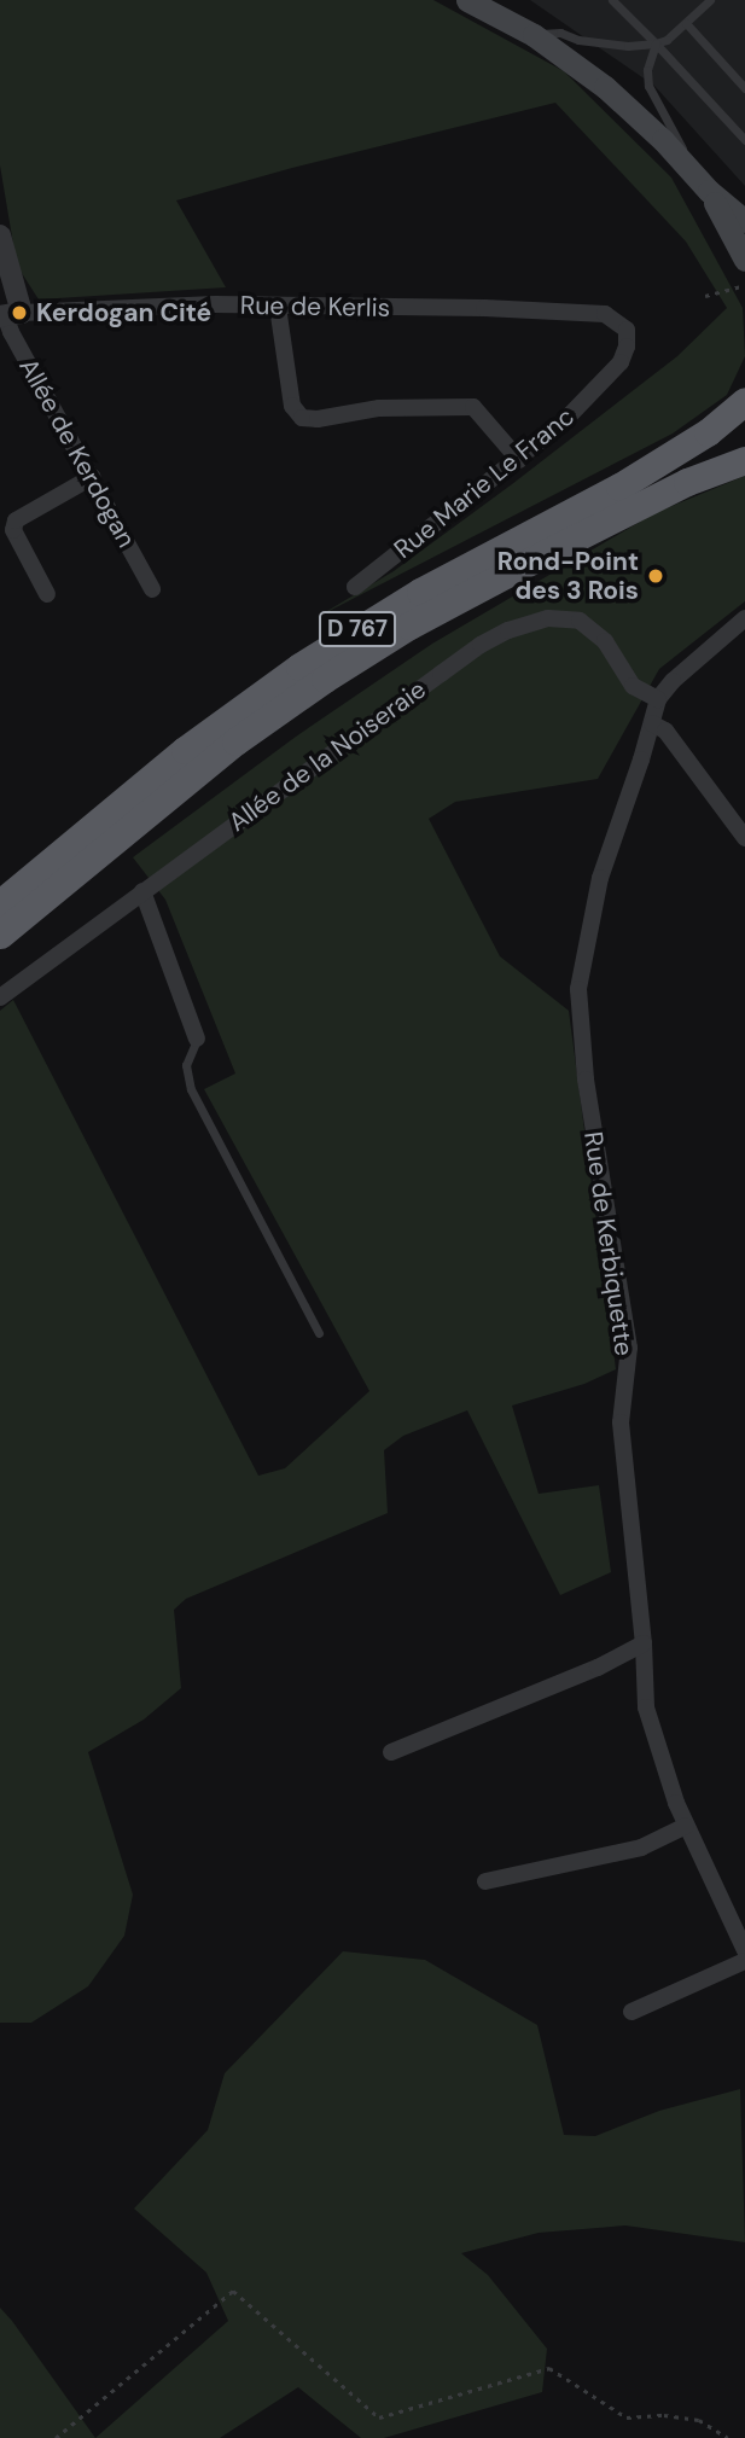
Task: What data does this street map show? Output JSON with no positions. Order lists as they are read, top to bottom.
{
  "streets": {
    "highway": ["D 767"],
    "street": [
      "Rue de Kerlis",
      "Allée de Kerdogan",
      "Rue Marie Le Franc",
      "Allée de la Noiseraie",
      "Rue de Kerbiquette"
    ]
  },
  "crossings": [
    ["Rue de Kerlis", "Allée de Kerdogan"],
    ["Rue de Kerlis", "Rue Marie Le Franc"],
    ["Allée de la Noiseraie", "Rue de Kerbiquette"]
  ],
  "places": ["Kerdogan Cité", "Rond-Point des 3 Rois"]
}
